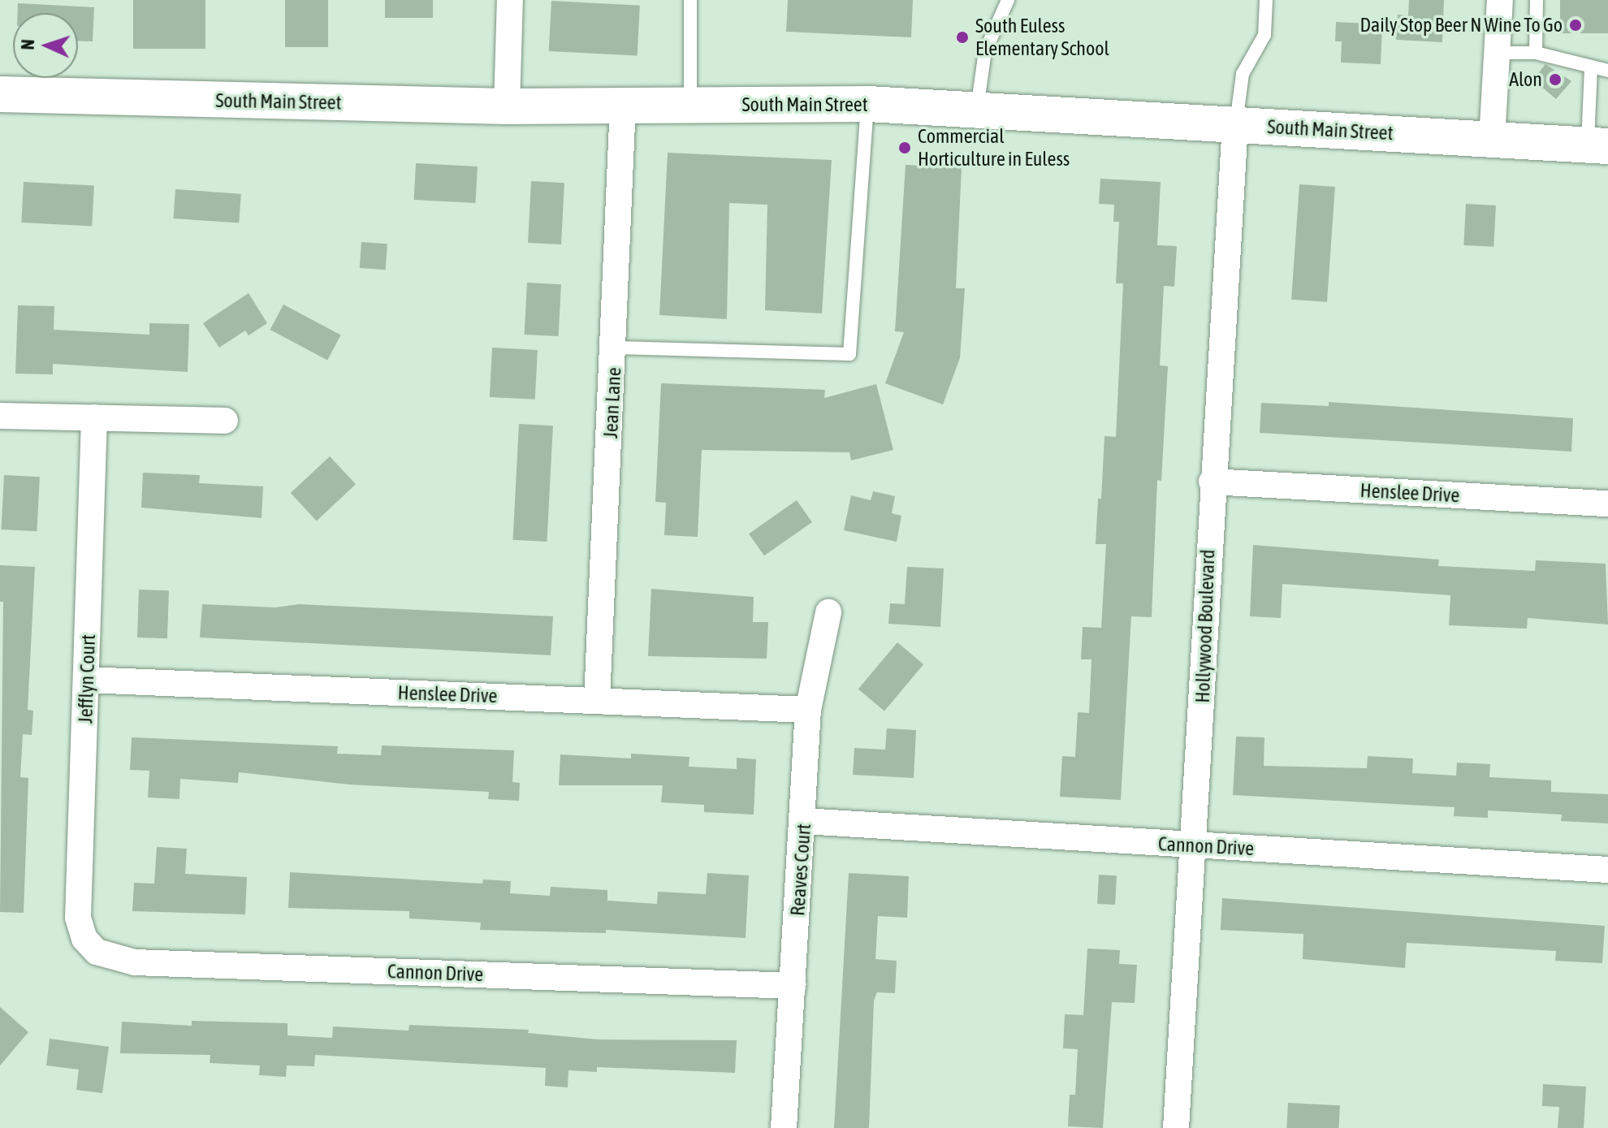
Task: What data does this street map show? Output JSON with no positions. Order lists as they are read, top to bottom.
{
  "streets": {
    "street": [
      "South Main Street",
      "Jean Lane",
      "Henslee Drive",
      "Hollywood Boulevard",
      "Jefflyn Court",
      "Cannon Drive",
      "Reaves Court"
    ]
  },
  "crossings": [
    ["South Main Street", "Jean Lane"],
    ["South Main Street", "Hollywood Boulevard"],
    ["Jean Lane", "Henslee Drive"],
    ["Henslee Drive", "Hollywood Boulevard"],
    ["Henslee Drive", "Jefflyn Court"],
    ["Henslee Drive", "Reaves Court"],
    ["Hollywood Boulevard", "Cannon Drive"],
    ["Jefflyn Court", "Cannon Drive"],
    ["Cannon Drive", "Reaves Court"]
  ],
  "places": [
    "Daily Stop Beer N Wine To Go",
    "South Euless Elementary School",
    "Alon",
    "Commercial Horticulture in Euless"
  ],
  "north": "left"
}
